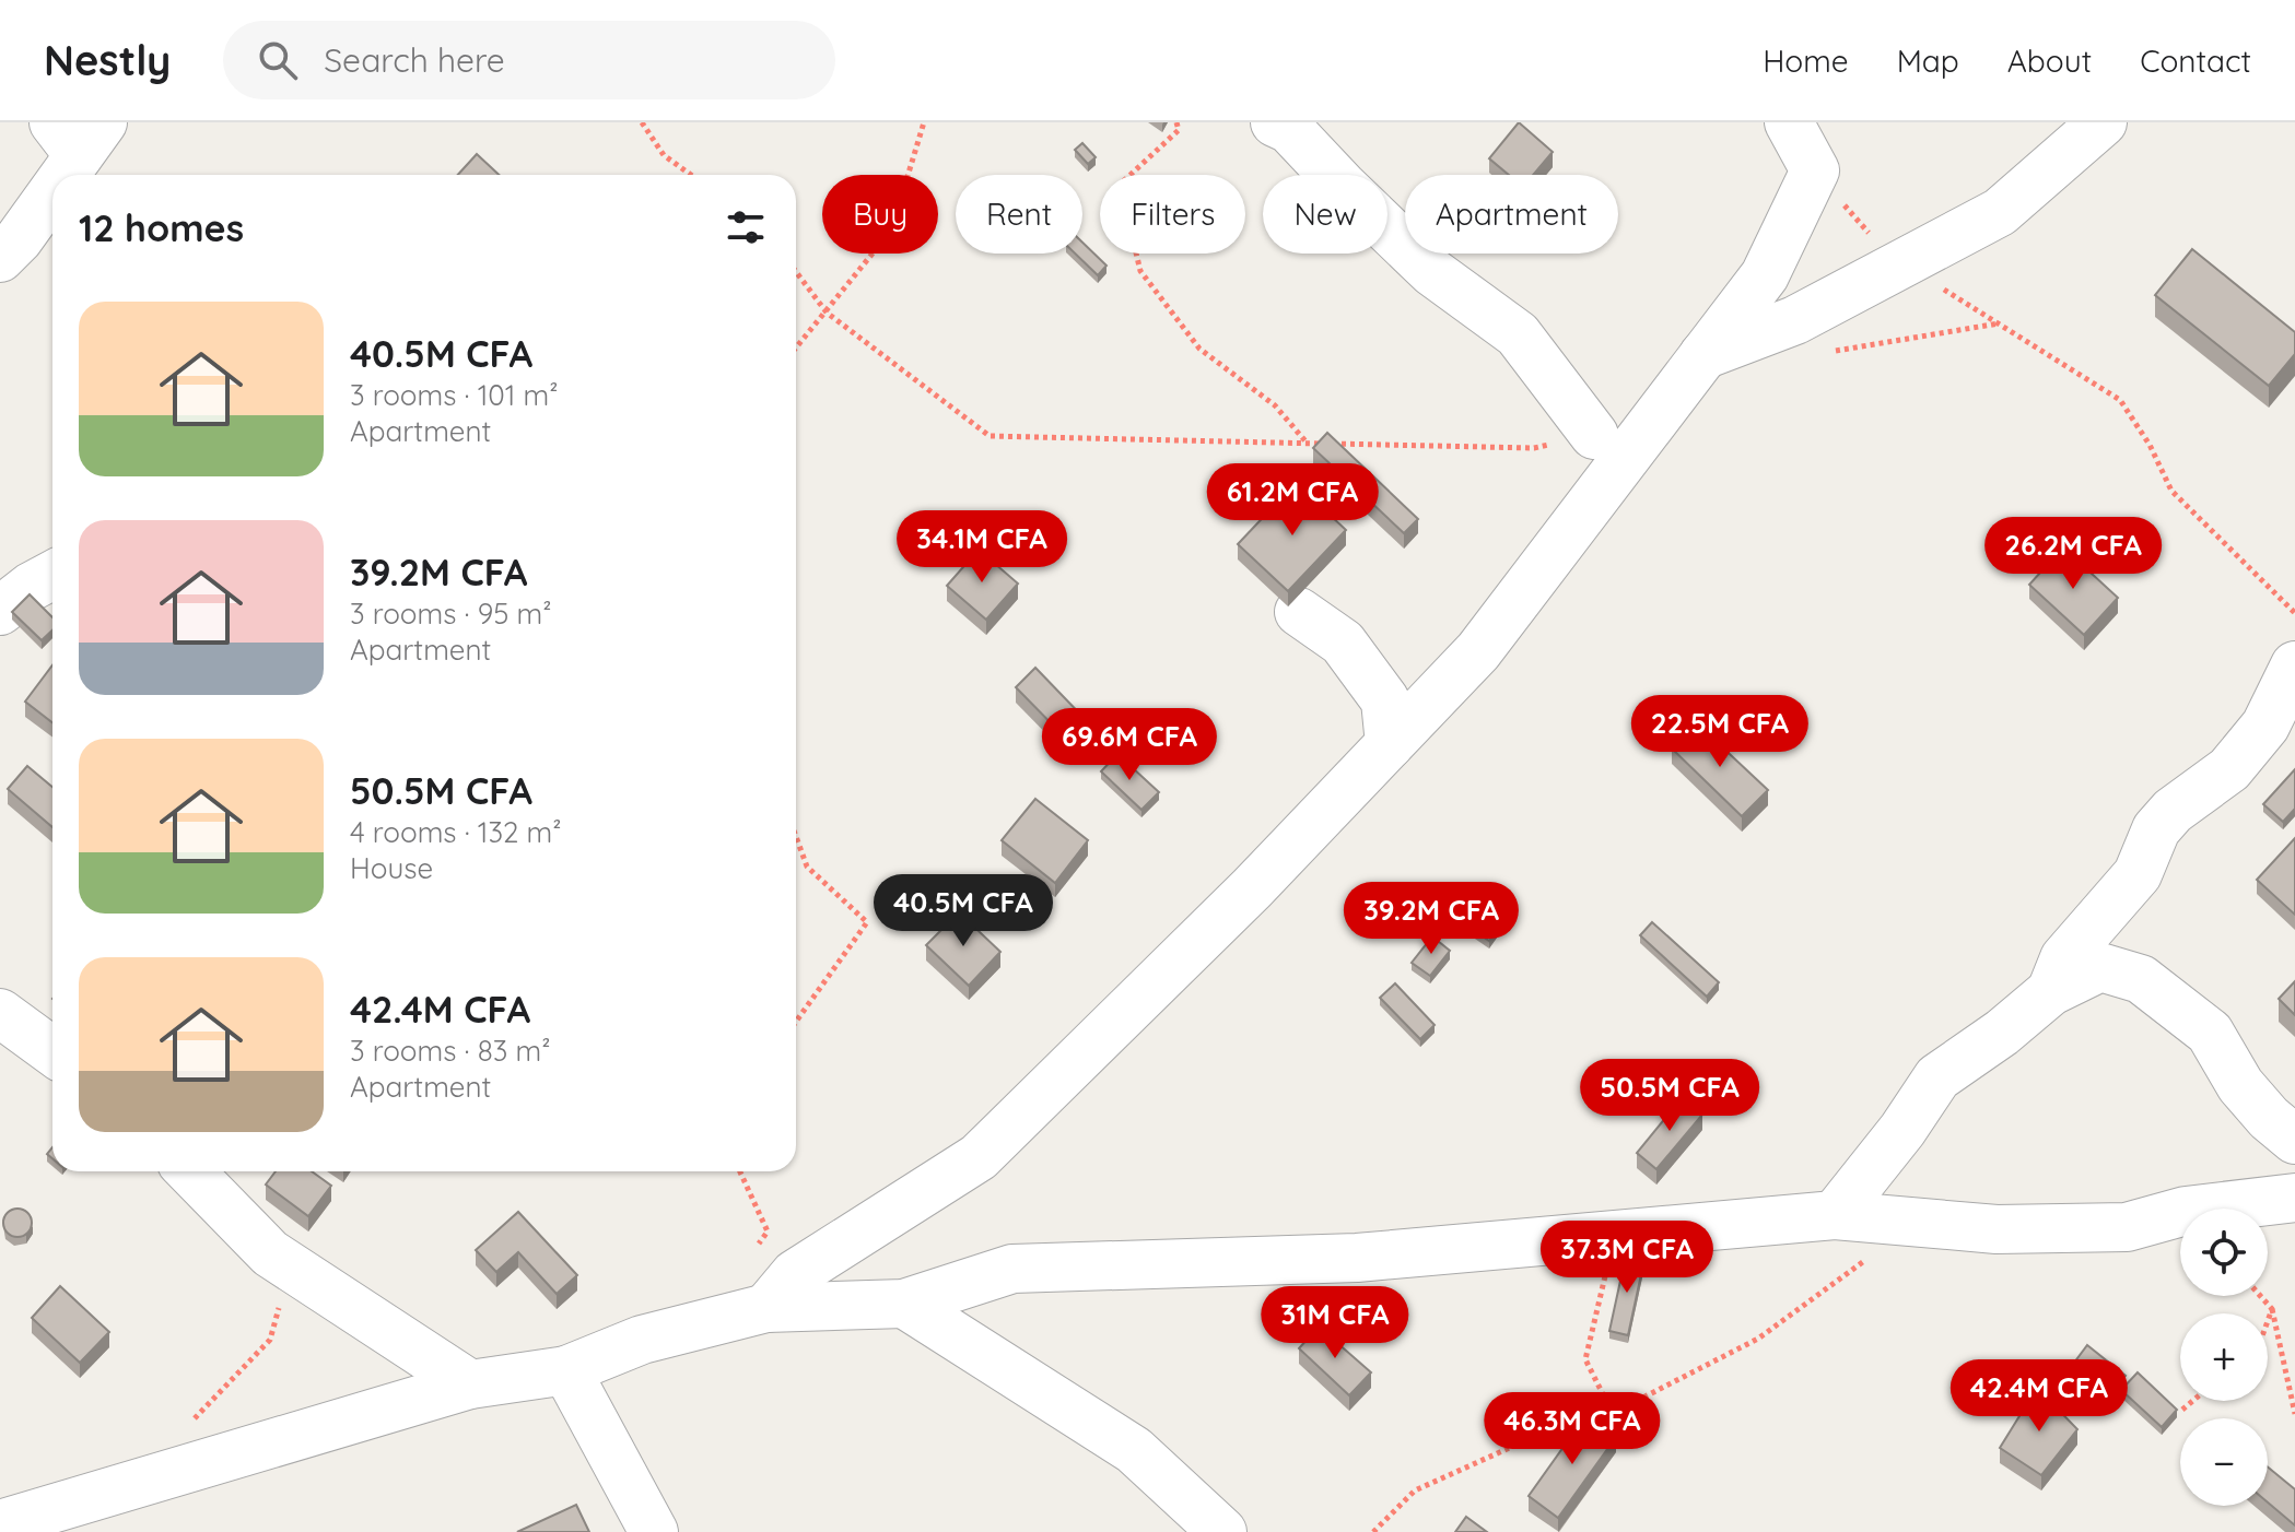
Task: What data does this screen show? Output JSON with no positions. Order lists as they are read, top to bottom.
{
  "page": {
    "header": "Nestly",
    "search": "Search here",
    "nav": [
      "Home",
      "Map",
      "About",
      "Contact"
    ],
    "chip": [
      "Buy",
      "Rent",
      "Filters",
      "New",
      "Apartment"
    ],
    "heading": "12 homes",
    "list": [
      {
        "name": "40.5M CFA",
        "note": "3 rooms · 101 m² · Apartment"
      },
      {
        "name": "39.2M CFA",
        "note": "3 rooms · 95 m² · Apartment"
      },
      {
        "name": "50.5M CFA",
        "note": "4 rooms · 132 m² · House"
      },
      {
        "name": "42.4M CFA",
        "note": "3 rooms · 83 m² · Apartment"
      }
    ],
    "price": [
      "61.2M CFA",
      "34.1M CFA",
      "26.2M CFA",
      "22.5M CFA",
      "69.6M CFA",
      "40.5M CFA",
      "39.2M CFA",
      "50.5M CFA",
      "37.3M CFA",
      "31M CFA",
      "42.4M CFA",
      "46.3M CFA"
    ],
    "map_buttons": ["+", "−"]
  }
}
